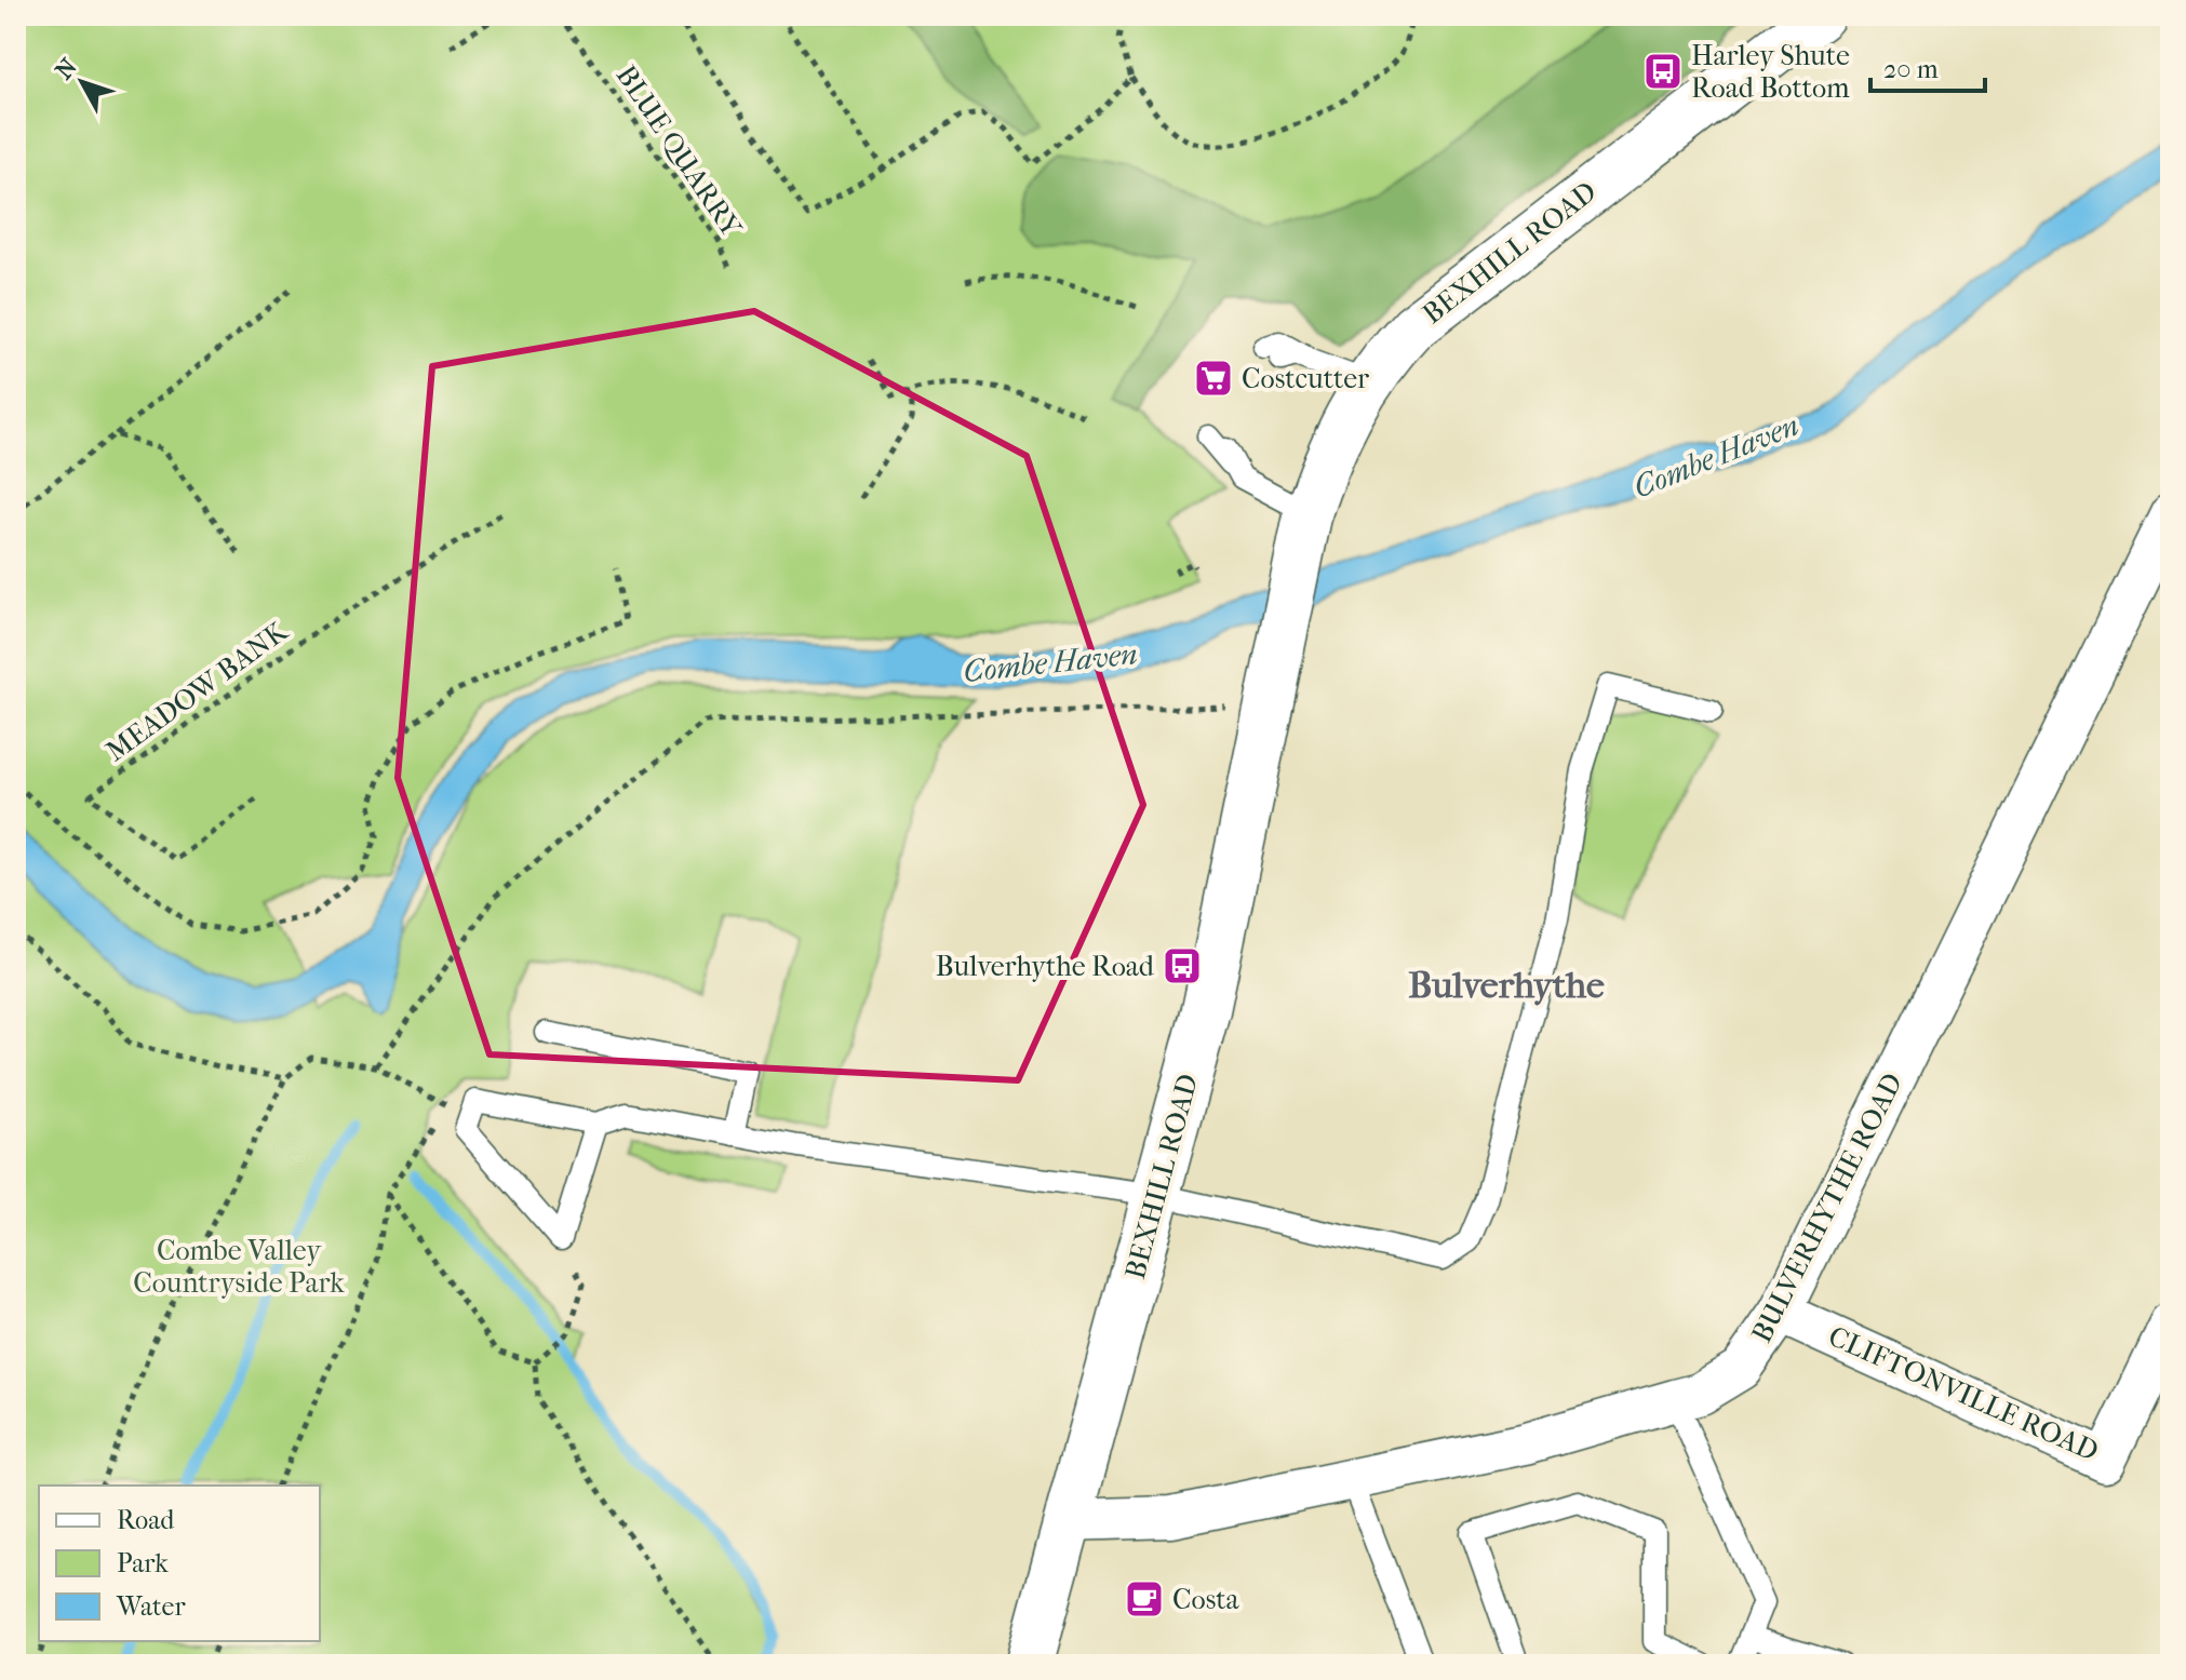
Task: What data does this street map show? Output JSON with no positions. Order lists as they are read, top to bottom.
{
  "streets": {
    "highway": ["BEXHILL ROAD"],
    "street": ["BULVERHYTHE ROAD", "CLIFTONVILLE ROAD"],
    "path": ["BLUE QUARRY", "MEADOW BANK"]
  },
  "crossings": [
    ["BEXHILL ROAD", "BULVERHYTHE ROAD"],
    ["BULVERHYTHE ROAD", "CLIFTONVILLE ROAD"]
  ],
  "districts": ["Bulverhythe"],
  "water": ["Combe Haven"],
  "parks": ["Combe Valley Countryside Park"],
  "places": {
    "bus stop": ["Harley Shute Road Bottom", "Bulverhythe Road"],
    "supermarket": ["Costcutter"],
    "cafe": ["Costa"]
  },
  "legend": ["Road", "Park", "Water"],
  "scale_bar": "20 m",
  "north": "top left"
}
